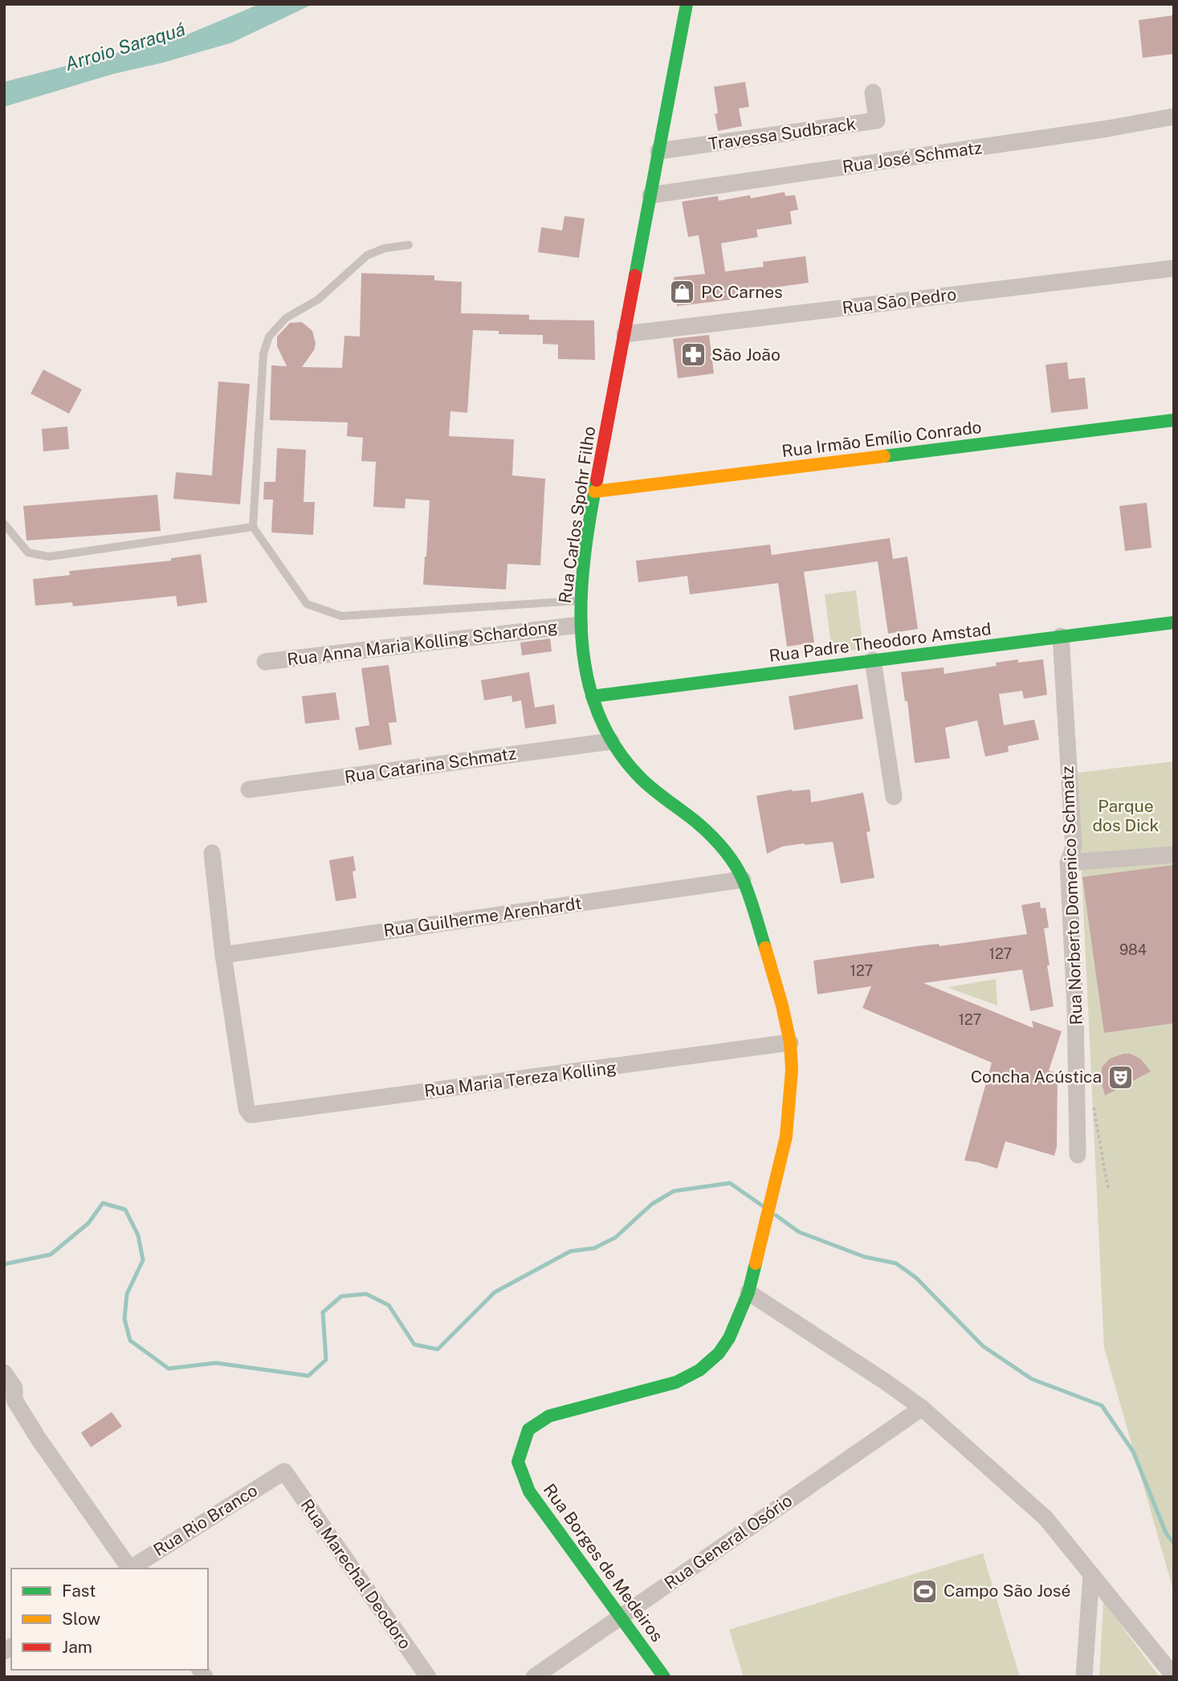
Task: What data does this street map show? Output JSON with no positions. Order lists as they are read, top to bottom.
{
  "streets": {
    "main road": [
      "Rua Irmão Emílio Conrado",
      "Rua Carlos Spohr Filho",
      "Rua Padre Theodoro Amstad",
      "Rua Borges de Medeiros"
    ],
    "street": [
      "Travessa Sudbrack",
      "Rua José Schmatz",
      "Rua São Pedro",
      "Rua Anna Maria Kolling Schardong",
      "Rua Catarina Schmatz",
      "Rua Norberto Domenico Schmatz",
      "Rua Guilherme Arenhardt",
      "Rua Maria Tereza Kolling",
      "Rua Rio Branco",
      "Rua General Osório",
      "Rua Marechal Deodoro"
    ]
  },
  "crossings": [
    ["Travessa Sudbrack", "Rua Carlos Spohr Filho"],
    ["Rua José Schmatz", "Rua Carlos Spohr Filho"],
    ["Rua São Pedro", "Rua Carlos Spohr Filho"],
    ["Rua Irmão Emílio Conrado", "Rua Carlos Spohr Filho"],
    ["Rua Carlos Spohr Filho", "Rua Padre Theodoro Amstad"],
    ["Rua Carlos Spohr Filho", "Rua Anna Maria Kolling Schardong"],
    ["Rua Carlos Spohr Filho", "Rua Catarina Schmatz"],
    ["Rua Carlos Spohr Filho", "Rua Guilherme Arenhardt"],
    ["Rua Carlos Spohr Filho", "Rua Maria Tereza Kolling"],
    ["Rua Carlos Spohr Filho", "Rua Borges de Medeiros"],
    ["Rua Padre Theodoro Amstad", "Rua Norberto Domenico Schmatz"],
    ["Rua Guilherme Arenhardt", "Rua Maria Tereza Kolling"],
    ["Rua Rio Branco", "Rua Marechal Deodoro"],
    ["Rua General Osório", "Rua Borges de Medeiros"]
  ],
  "water": ["Arroio Saraquá"],
  "parks": ["Parque dos Dick"],
  "places": {
    "shop": ["PC Carnes"],
    "pharmacy": ["São João"],
    "theatre": ["Concha Acústica"],
    "sports": ["Campo São José"]
  },
  "house_numbers": [
    "984",
    "127",
    "127",
    "127"
  ],
  "legend": ["Fast", "Slow", "Jam"]
}
